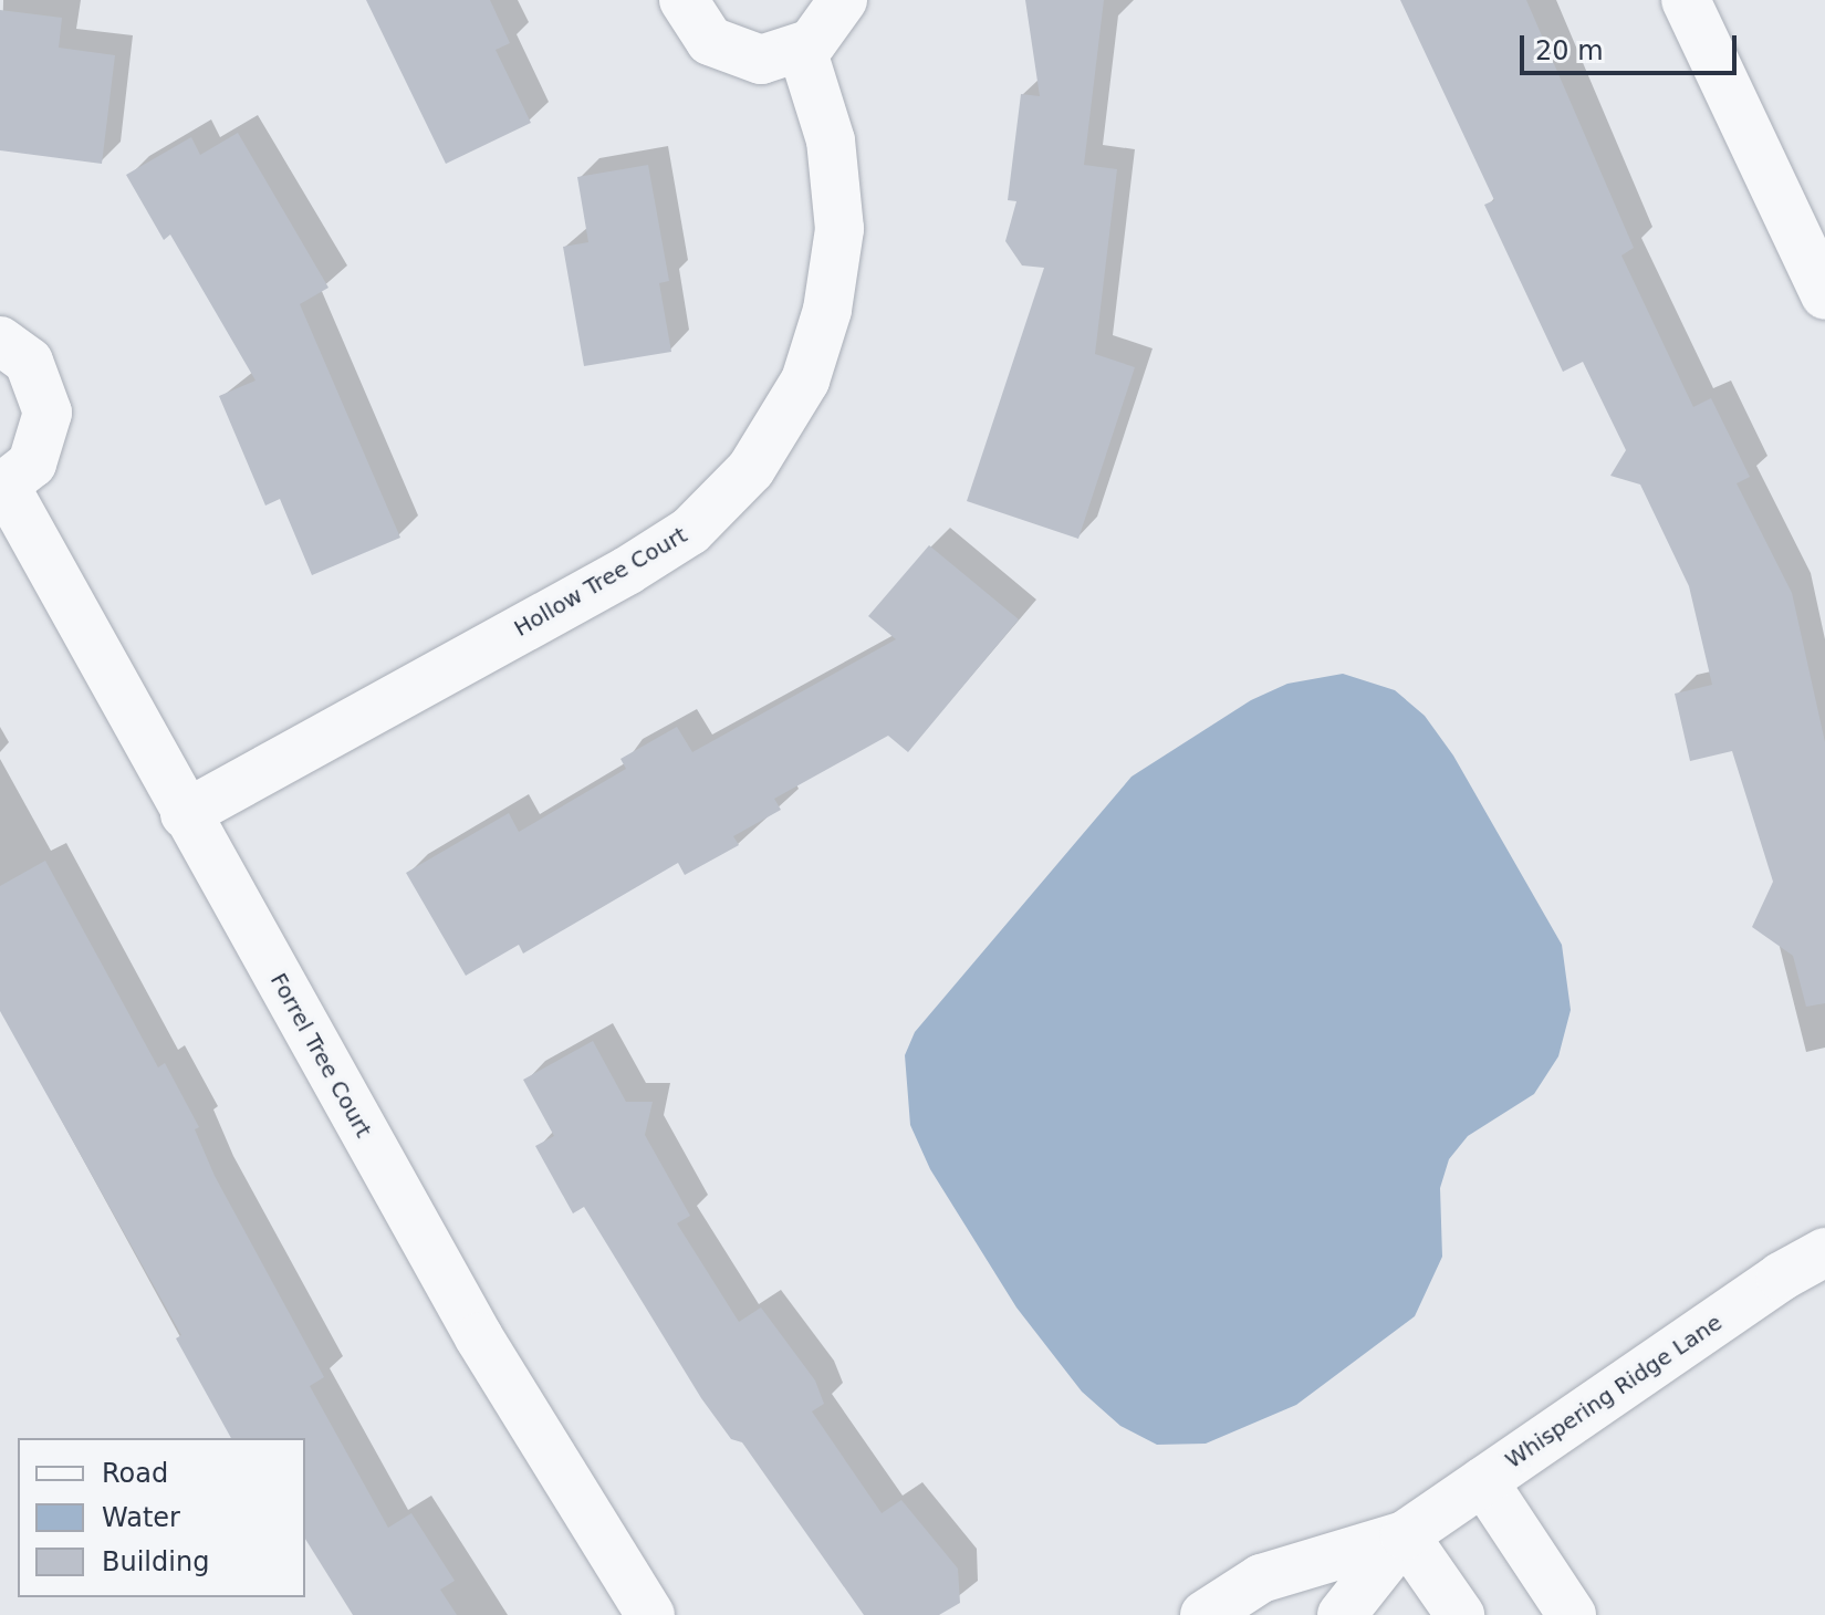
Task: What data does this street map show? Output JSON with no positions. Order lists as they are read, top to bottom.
{
  "streets": {
    "street": ["Hollow Tree Court", "Forrel Tree Court", "Whispering Ridge Lane"]
  },
  "crossings": [
    ["Hollow Tree Court", "Forrel Tree Court"]
  ],
  "legend": ["Road", "Water", "Building"],
  "scale_bar": "20 m"
}
